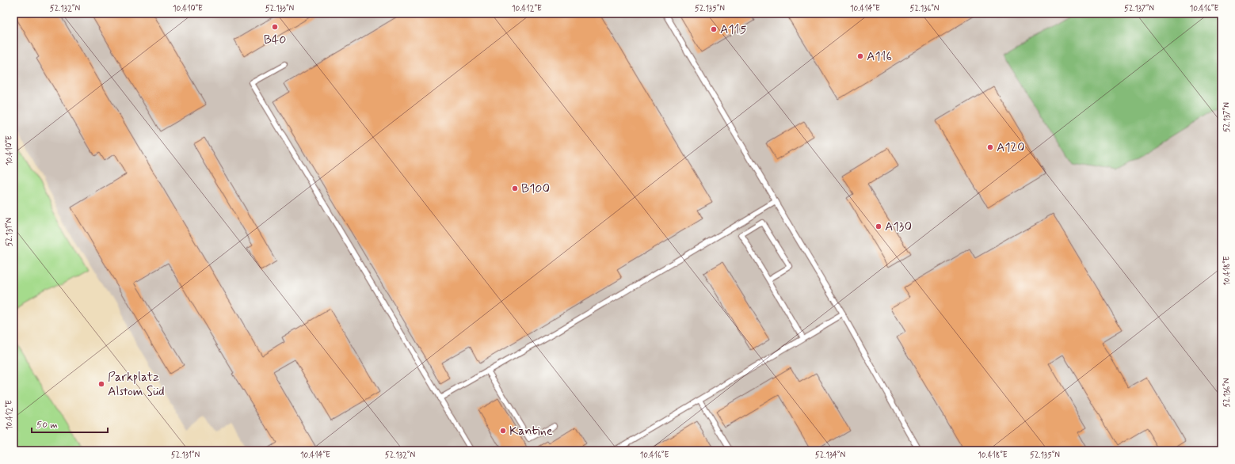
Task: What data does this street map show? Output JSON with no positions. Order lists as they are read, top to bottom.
{
  "places": [
    "B40",
    "A115",
    "A116",
    "A120",
    "B100",
    "A130",
    "Parkplatz Alstom Süd",
    "Kantine"
  ],
  "scale_bar": "50 m",
  "coordinates": [
    "52.132°N",
    "10.410°E",
    "52.133°N",
    "10.412°E",
    "52.135°N",
    "10.414°E",
    "52.136°N",
    "52.137°N",
    "10.416°E",
    "52.131°N",
    "10.418°E",
    "52.134°N"
  ]
}
